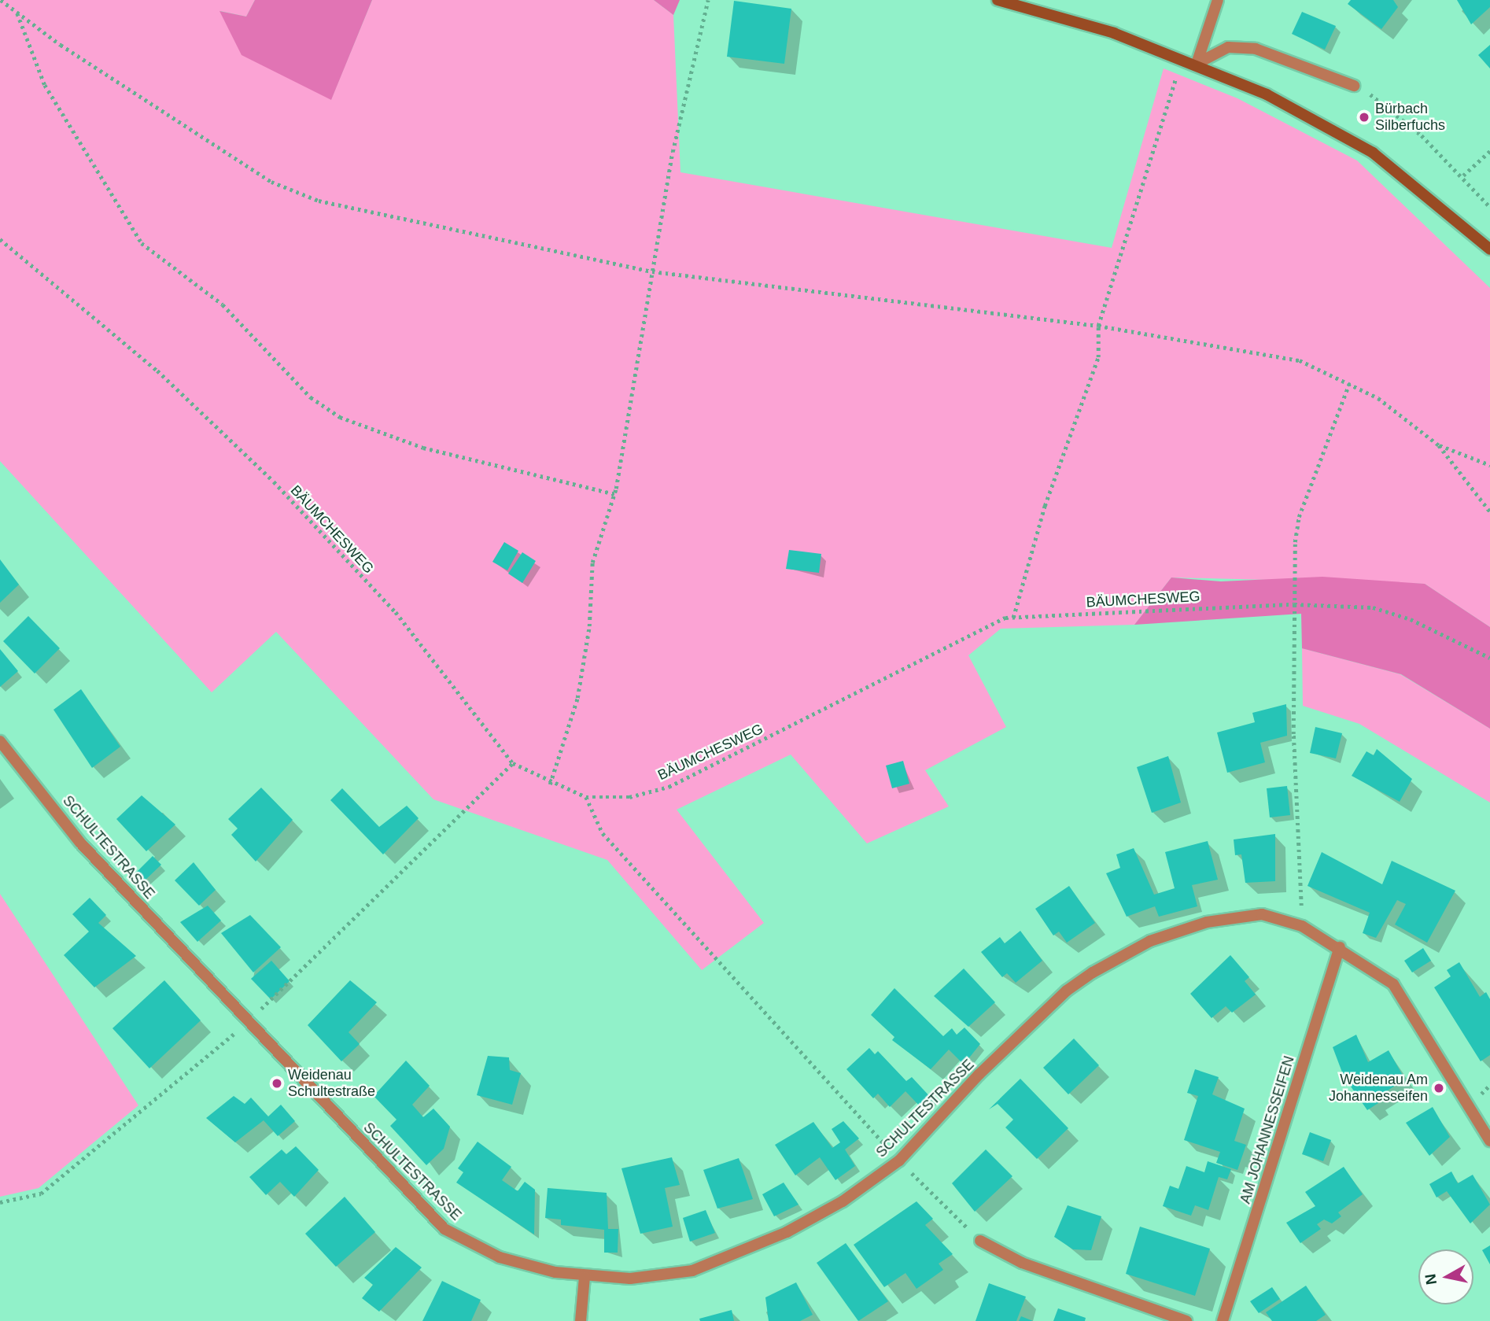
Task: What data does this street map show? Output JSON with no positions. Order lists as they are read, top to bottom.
{
  "streets": {
    "street": ["SCHULTESTRASSE", "AM JOHANNESSEIFEN"],
    "path": ["BÄUMCHESWEG"]
  },
  "crossings": [
    ["SCHULTESTRASSE", "AM JOHANNESSEIFEN"]
  ],
  "places": ["Bürbach Silberfuchs", "Weidenau Schultestraße", "Weidenau Am Johannesseifen"],
  "north": "left"
}
